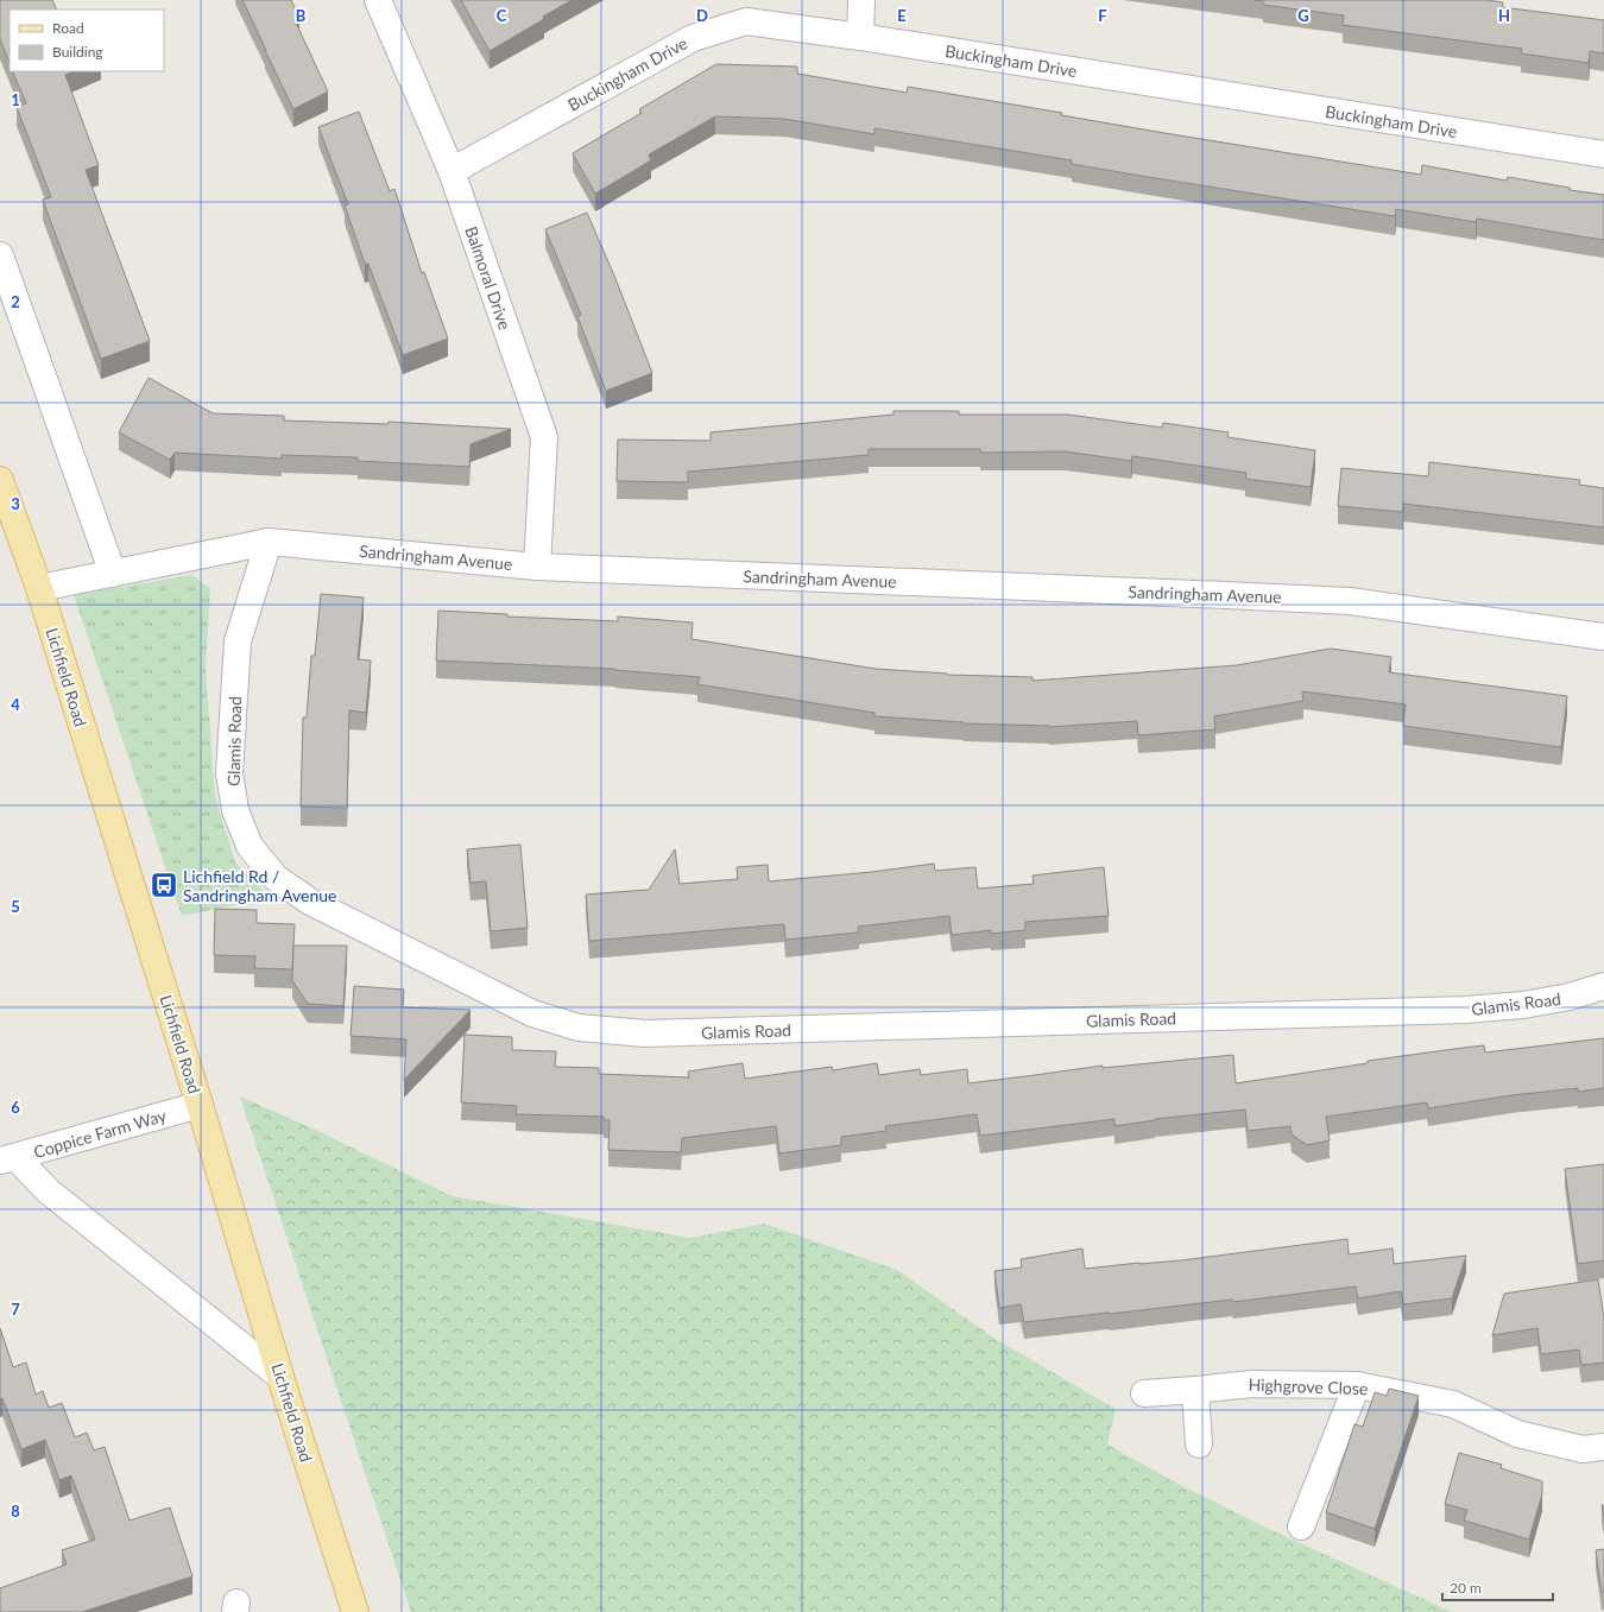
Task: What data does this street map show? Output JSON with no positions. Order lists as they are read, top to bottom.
{
  "streets": {
    "main road": ["Lichfield Road"],
    "street": [
      "Buckingham Drive",
      "Balmoral Drive",
      "Sandringham Avenue",
      "Glamis Road",
      "Coppice Farm Way",
      "Highgrove Close"
    ]
  },
  "crossings": [
    ["Buckingham Drive", "Balmoral Drive"],
    ["Balmoral Drive", "Sandringham Avenue"],
    ["Sandringham Avenue", "Lichfield Road"],
    ["Sandringham Avenue", "Glamis Road"],
    ["Lichfield Road", "Coppice Farm Way"]
  ],
  "places": {
    "bus stop": ["Lichfield Rd / Sandringham Avenue"]
  },
  "legend": ["Road", "Building"],
  "scale_bar": "20 m",
  "grid": {
    "columns": [
      "B",
      "C",
      "D",
      "E",
      "F",
      "G",
      "H"
    ],
    "rows": [
      "1",
      "2",
      "3",
      "4",
      "5",
      "6",
      "7",
      "8"
    ]
  }
}
